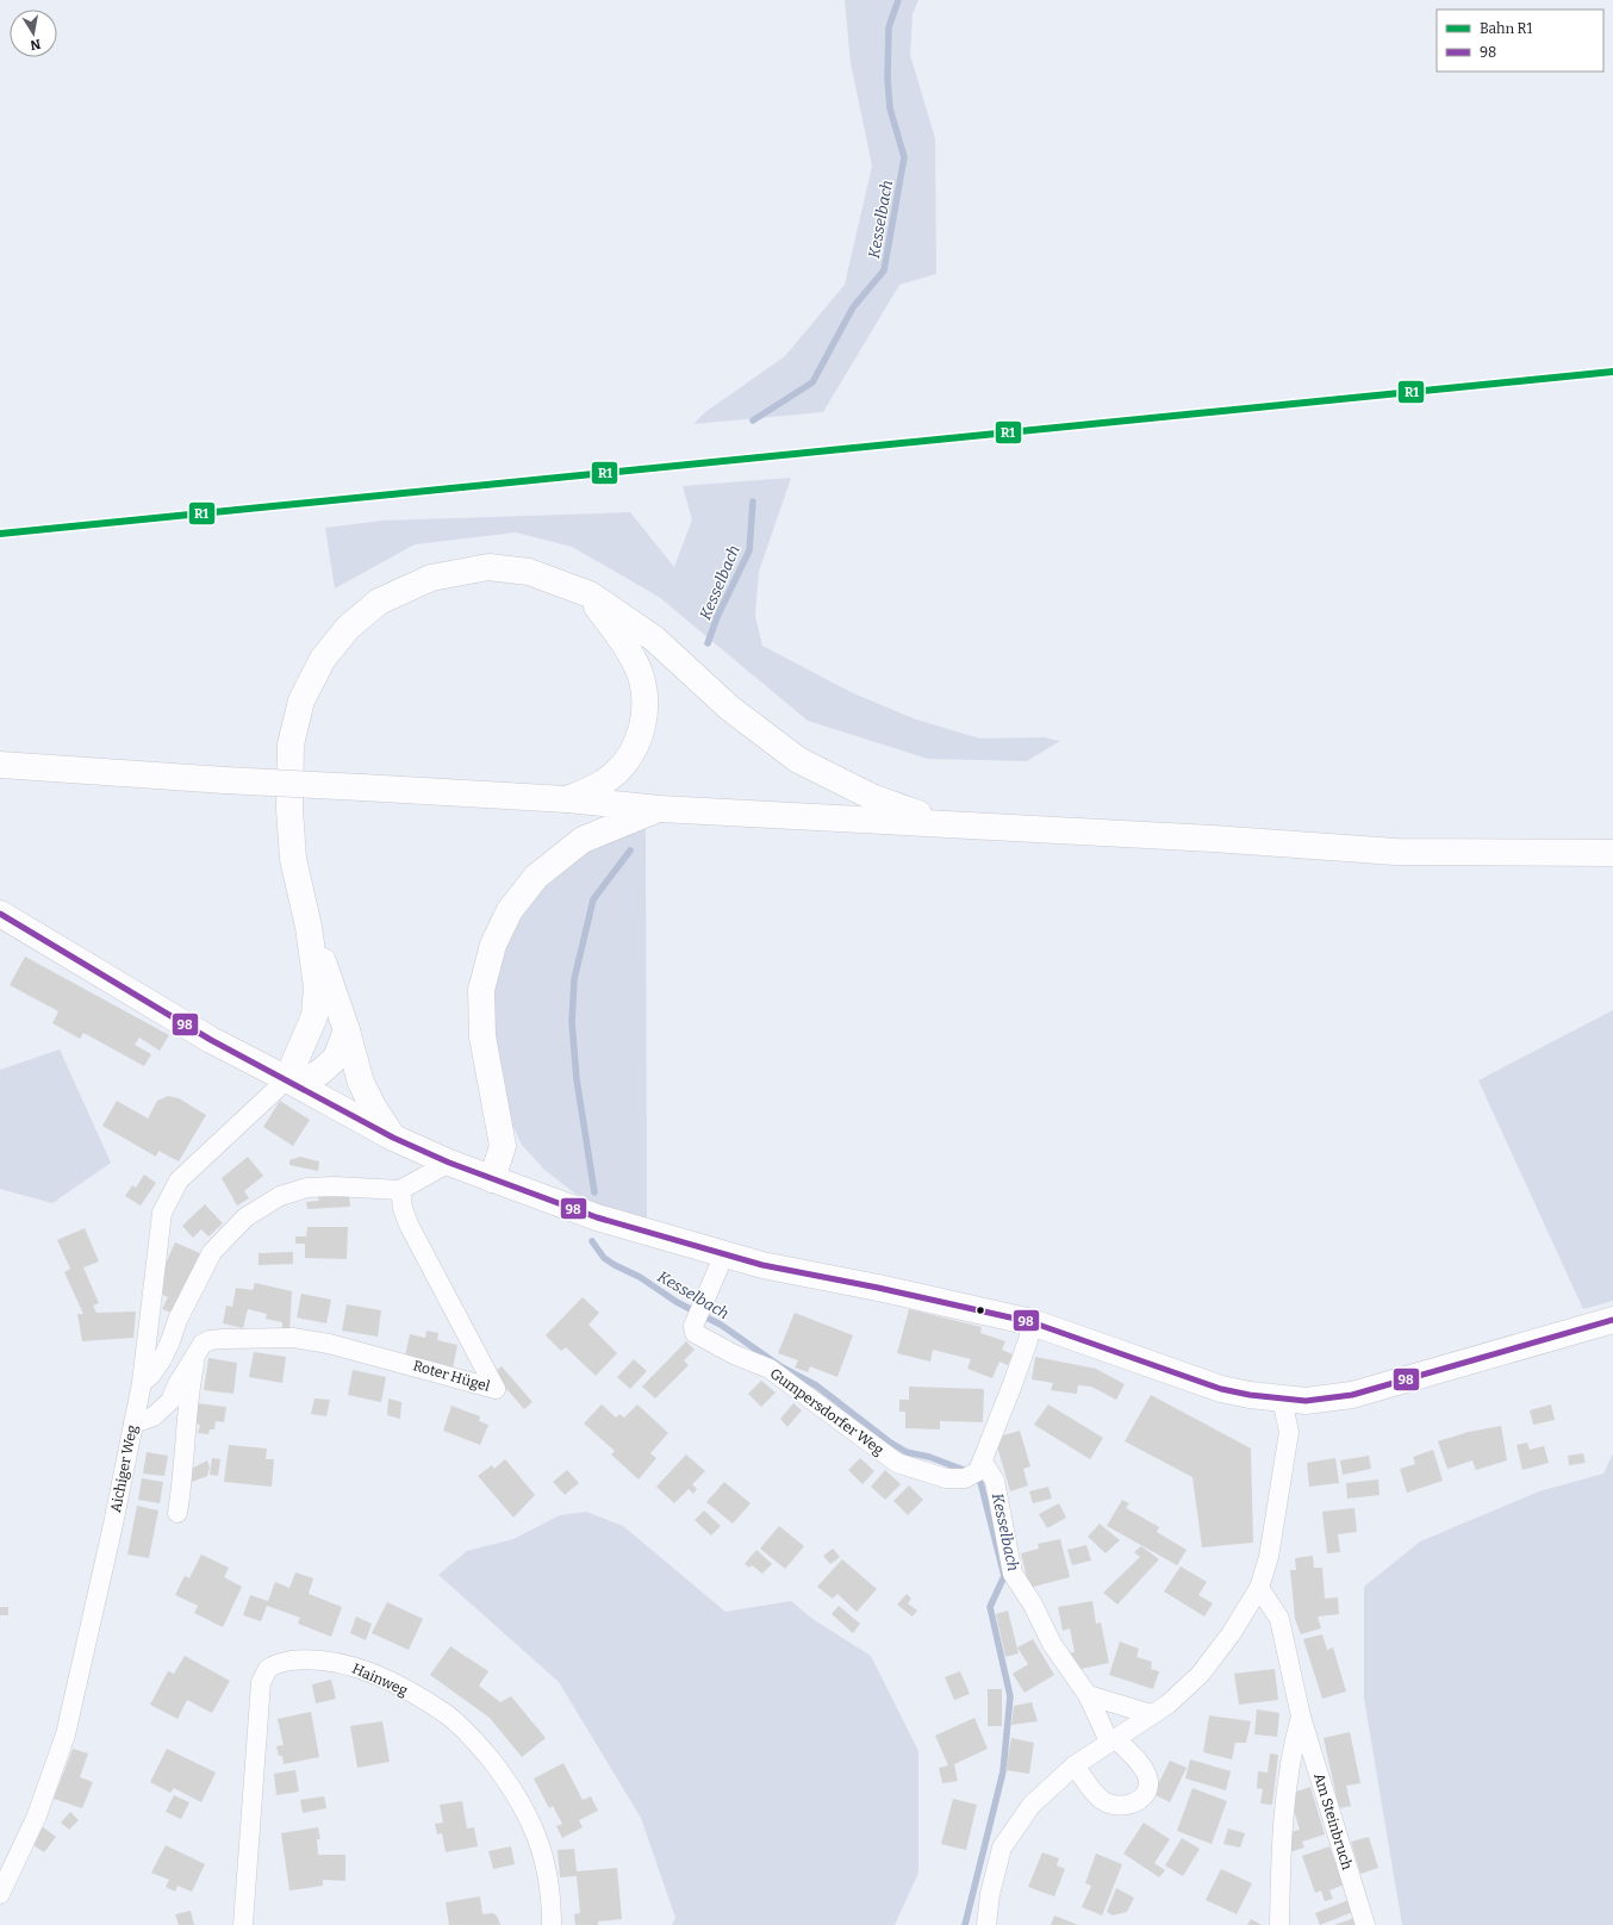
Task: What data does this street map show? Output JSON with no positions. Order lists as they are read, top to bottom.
{
  "streets": {
    "street": [
      "Roter Hügel",
      "Gumpersdorfer Weg",
      "Aichiger Weg",
      "Hainweg",
      "Am Steinbruch"
    ]
  },
  "crossings": [
    ["Roter Hügel", "Aichiger Weg"]
  ],
  "water": ["Kesselbach"],
  "lines": ["rail line R1", "transit line 98"],
  "legend": ["Bahn R1", "98"],
  "north": "bottom"
}
